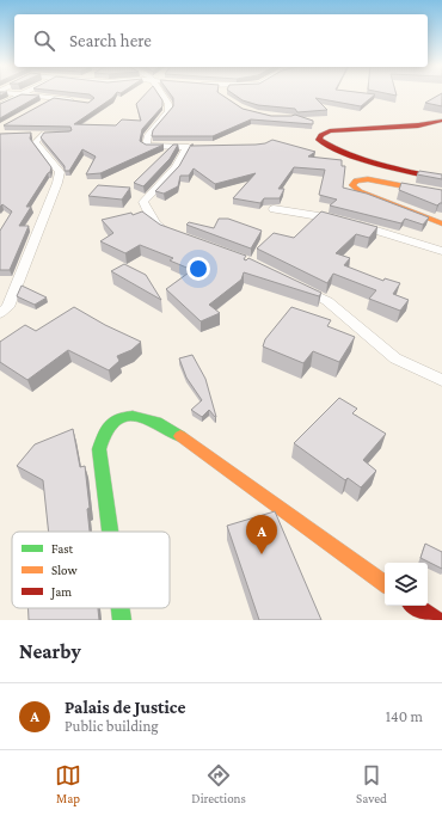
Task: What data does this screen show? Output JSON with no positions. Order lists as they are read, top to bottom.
{
  "legend": ["Fast", "Slow", "Jam"],
  "page": {
    "search": "Search here",
    "pins": "A",
    "heading": "Nearby",
    "list": [
      {
        "mark": "A",
        "name": "Palais de Justice",
        "note": "Public building",
        "value": "140 m"
      }
    ],
    "nav": ["Map", "Directions", "Saved"]
  }
}
